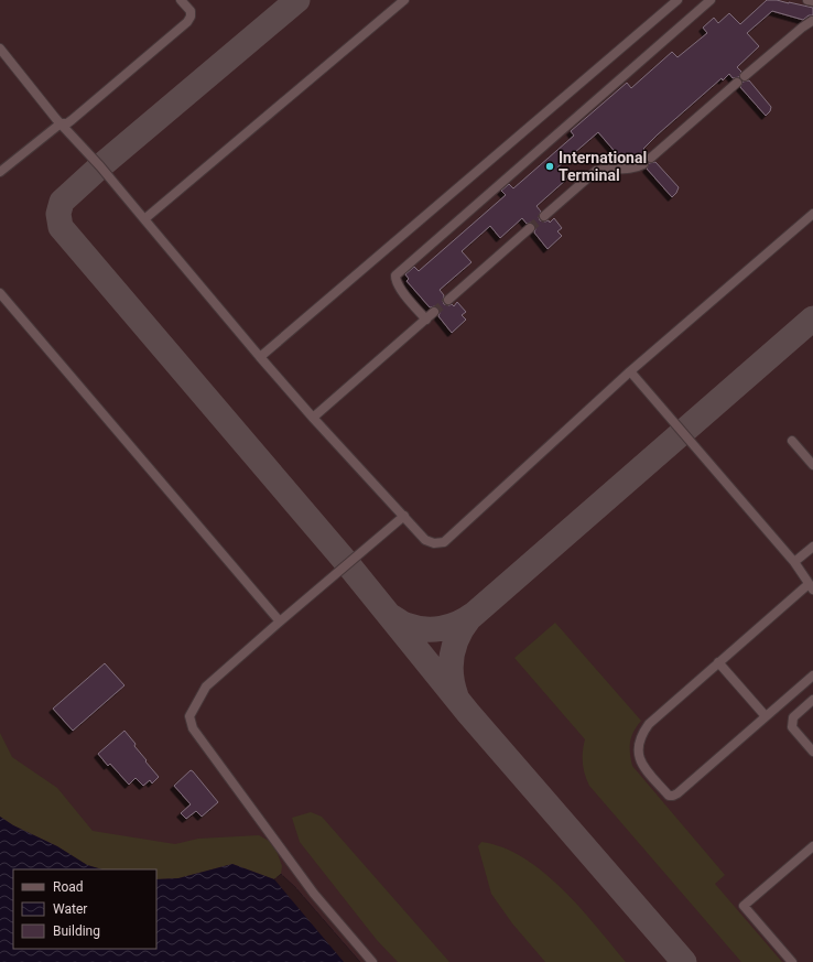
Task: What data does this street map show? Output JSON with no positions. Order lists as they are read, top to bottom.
{
  "places": ["International Terminal"],
  "legend": ["Road", "Water", "Building"]
}
